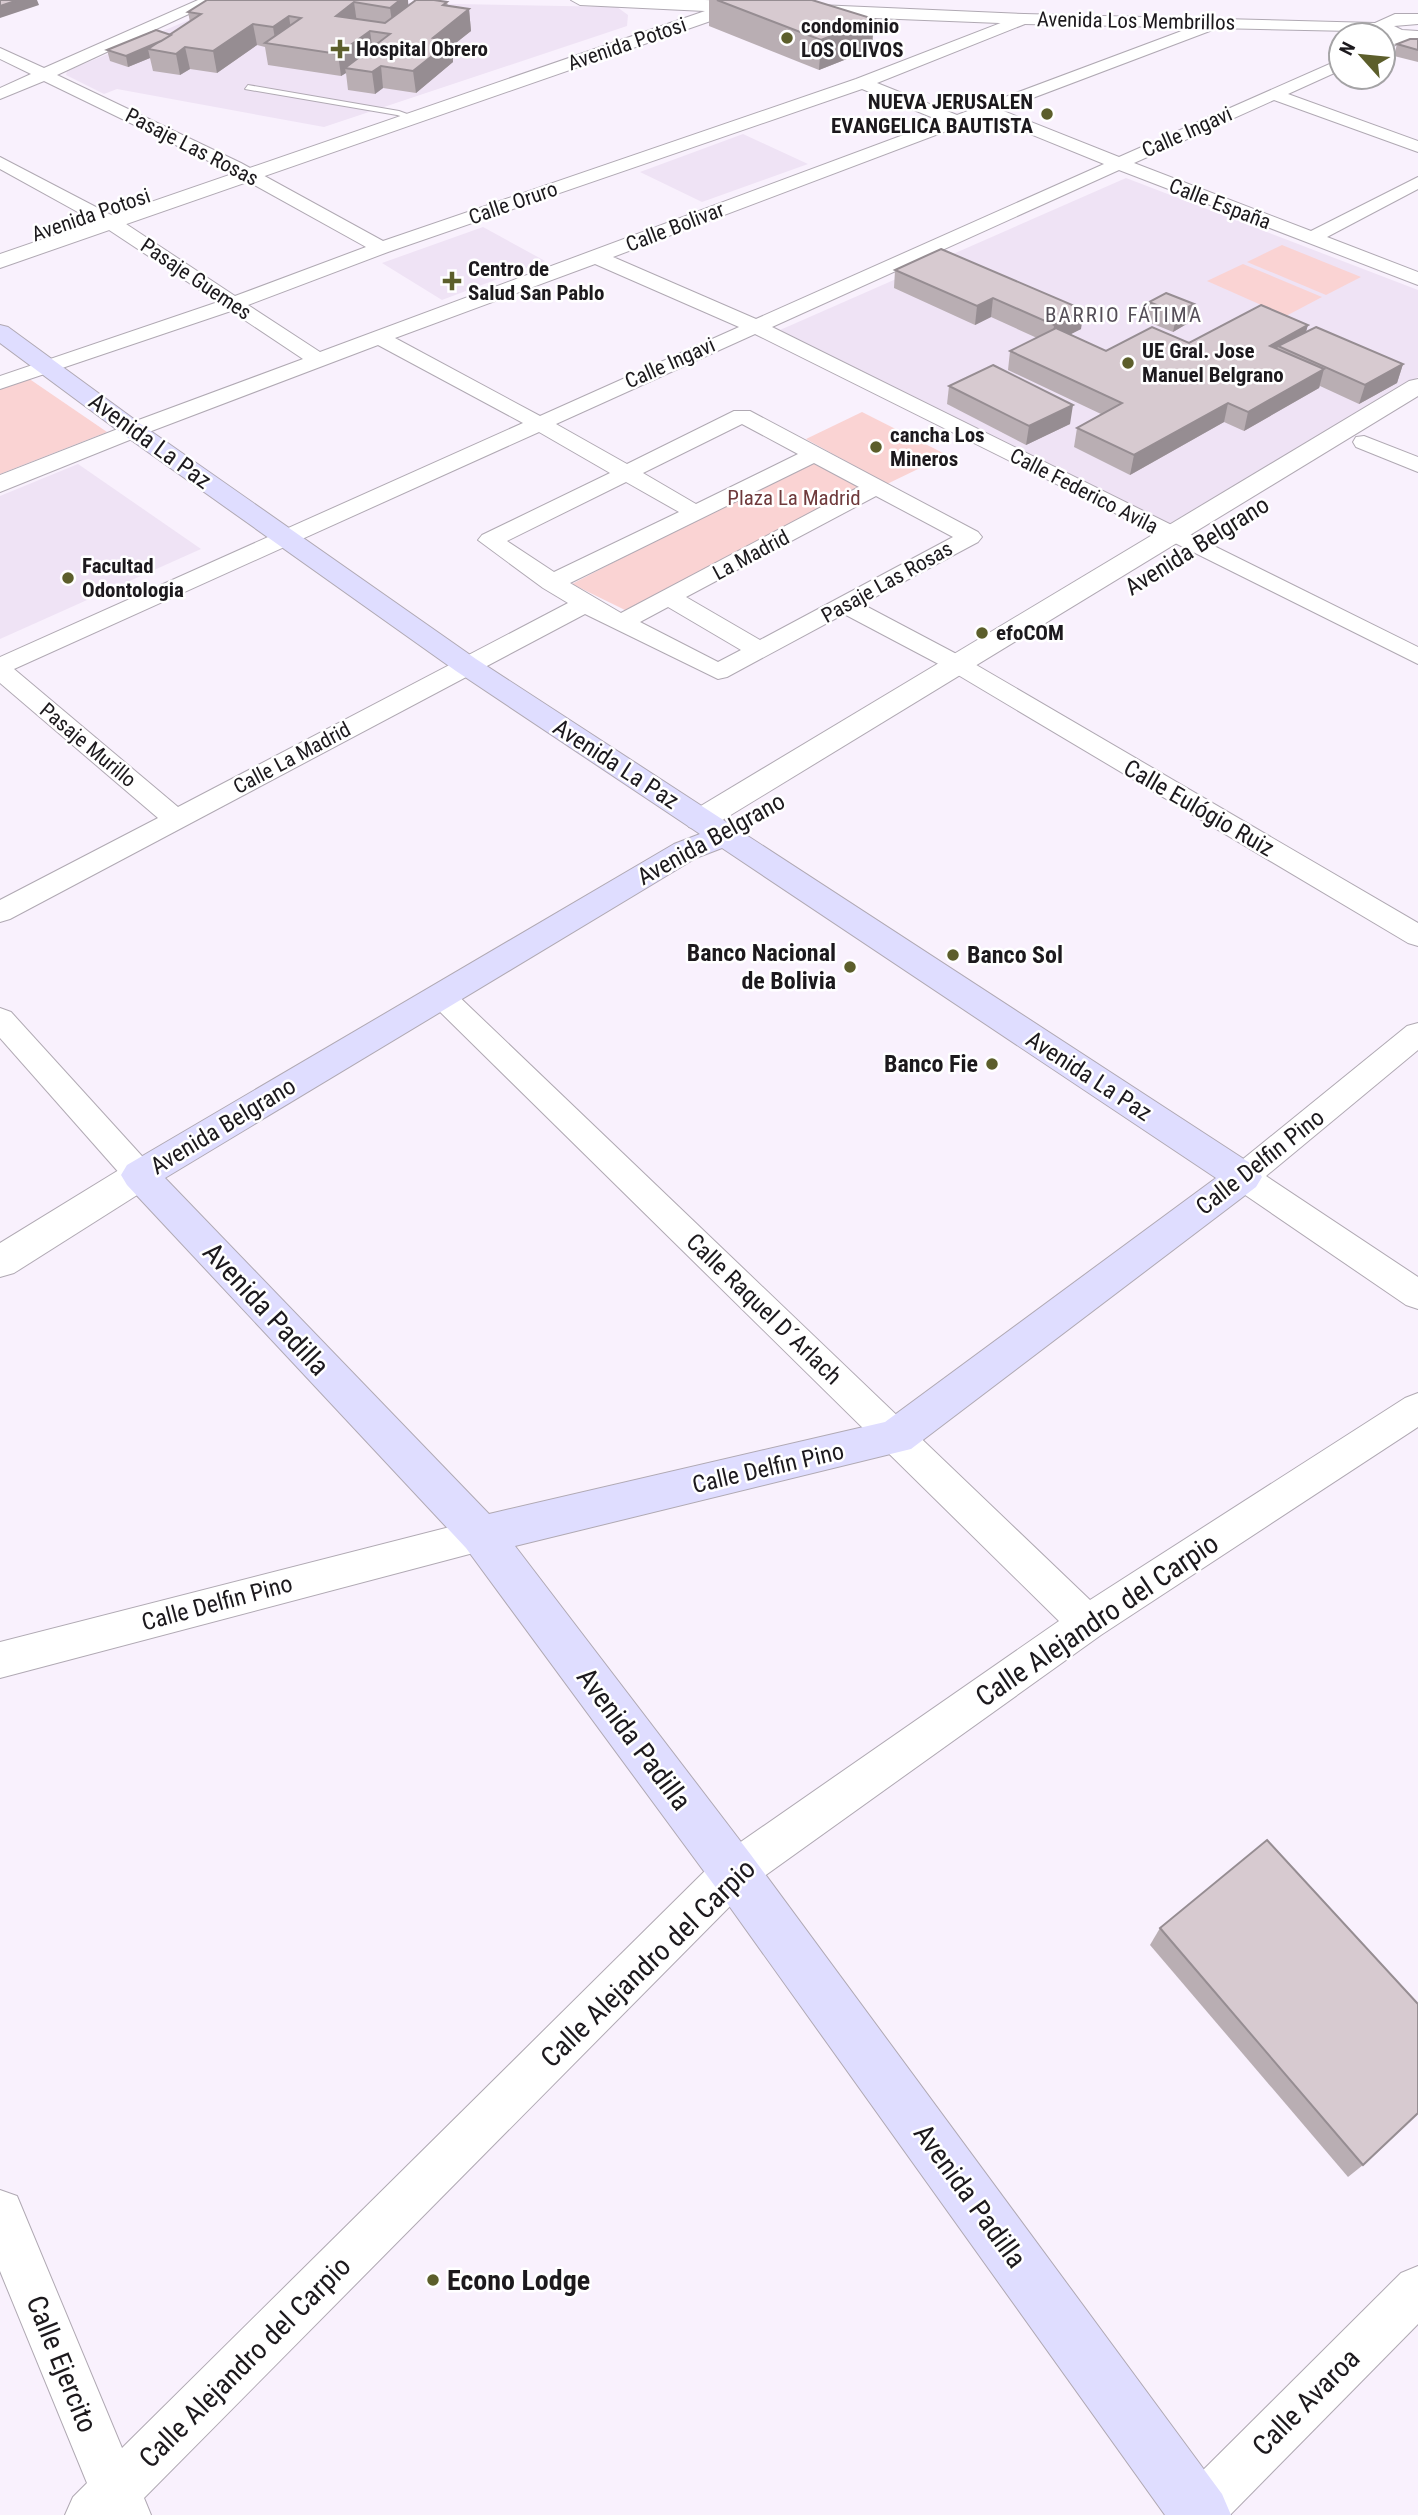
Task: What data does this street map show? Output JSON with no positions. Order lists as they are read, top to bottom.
{
  "streets": {
    "main road": [
      "Avenida La Paz",
      "Avenida Belgrano",
      "Calle Delfin Pino",
      "Avenida Padilla"
    ],
    "street": [
      "Avenida Los Membrillos",
      "Avenida Potosi",
      "Calle Ingavi",
      "Pasaje Las Rosas",
      "Calle Oruro",
      "Calle España",
      "Calle Bolivar",
      "Pasaje Guemes",
      "Calle Federico Avila",
      "La Madrid",
      "Pasaje Murillo",
      "Calle La Madrid",
      "Calle Eulógio Ruiz",
      "Calle Raquel D´Arlach",
      "Calle Alejandro del Carpio",
      "Calle Ejercito",
      "Calle Avaroa"
    ]
  },
  "crossings": [
    ["Avenida Los Membrillos", "Avenida Potosi"],
    ["Avenida Los Membrillos", "Calle Oruro"],
    ["Avenida Los Membrillos", "Calle Bolivar"],
    ["Avenida Potosi", "Pasaje Las Rosas"],
    ["Avenida Potosi", "Pasaje Guemes"],
    ["Calle Ingavi", "Calle España"],
    ["Calle Ingavi", "Avenida La Paz"],
    ["Calle Ingavi", "Calle Federico Avila"],
    ["Calle Ingavi", "Pasaje Murillo"],
    ["Pasaje Las Rosas", "Calle Oruro"],
    ["Pasaje Las Rosas", "La Madrid"],
    ["Pasaje Las Rosas", "Calle La Madrid"],
    ["Pasaje Las Rosas", "Calle Eulógio Ruiz"],
    ["Calle Oruro", "Pasaje Guemes"],
    ["Calle Oruro", "Avenida La Paz"],
    ["Calle España", "Calle Bolivar"],
    ["Calle Bolivar", "Pasaje Guemes"],
    ["Calle Bolivar", "Avenida La Paz"],
    ["Calle Bolivar", "Calle Federico Avila"],
    ["Avenida La Paz", "Avenida Belgrano"],
    ["Avenida La Paz", "Calle La Madrid"],
    ["Avenida La Paz", "Calle Delfin Pino"],
    ["Calle Federico Avila", "Avenida Belgrano"],
    ["Avenida Belgrano", "Calle Eulógio Ruiz"],
    ["Avenida Belgrano", "Avenida Padilla"],
    ["Avenida Belgrano", "Calle Raquel D´Arlach"],
    ["Pasaje Murillo", "Calle La Madrid"],
    ["Calle Delfin Pino", "Avenida Padilla"],
    ["Calle Delfin Pino", "Calle Raquel D´Arlach"],
    ["Avenida Padilla", "Calle Alejandro del Carpio"],
    ["Avenida Padilla", "Calle Avaroa"],
    ["Calle Raquel D´Arlach", "Calle Alejandro del Carpio"],
    ["Calle Alejandro del Carpio", "Calle Ejercito"]
  ],
  "districts": ["BARRIO FÁTIMA"],
  "parks": ["Plaza La Madrid"],
  "places": {
    "other": [
      "condominio LOS OLIVOS",
      "NUEVA JERUSALEN EVANGELICA BAUTISTA",
      "UE Gral. Jose Manuel Belgrano",
      "cancha Los Mineros",
      "Facultad Odontologia",
      "efoCOM",
      "Banco Sol",
      "Banco Nacional de Bolivia",
      "Banco Fie",
      "Econo Lodge"
    ],
    "health": ["Hospital Obrero", "Centro de Salud San Pablo"]
  },
  "north": "top left"
}
